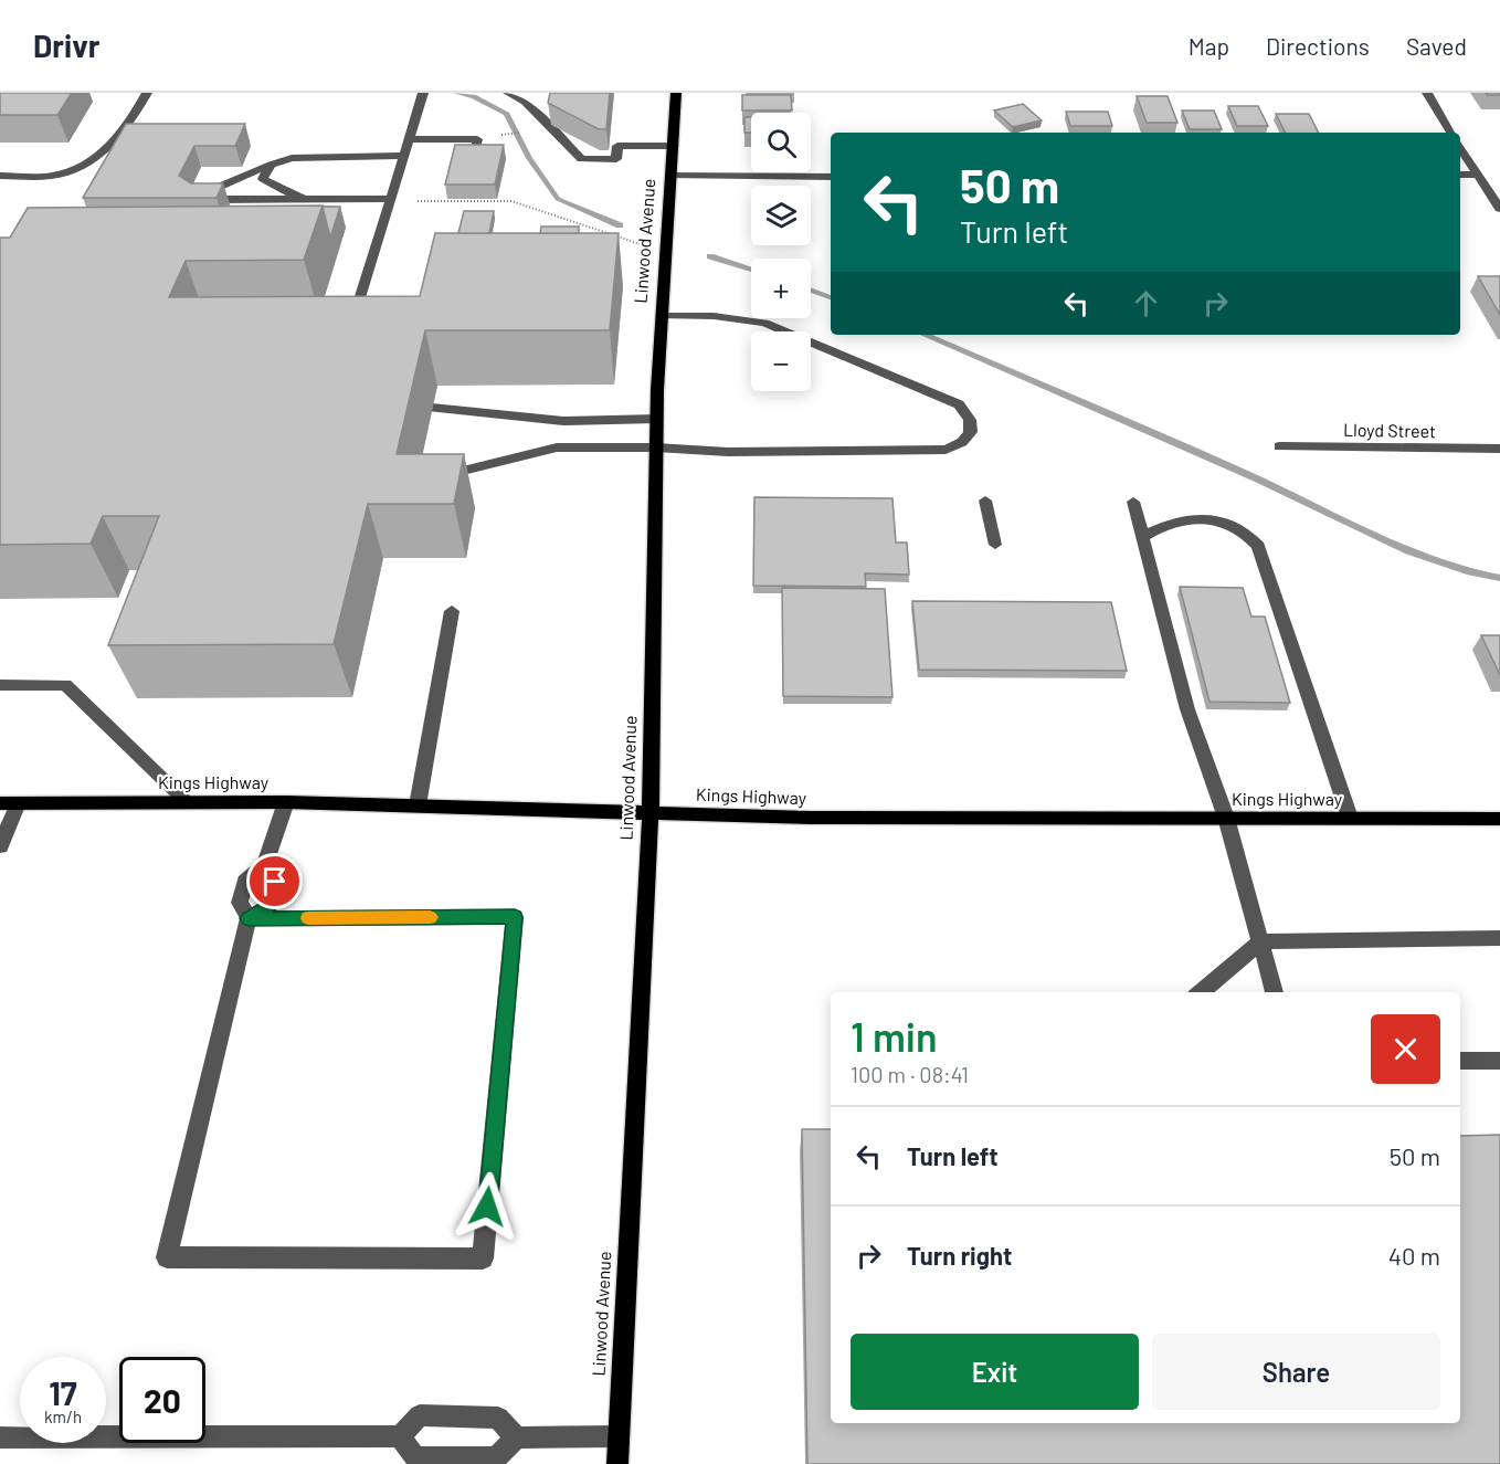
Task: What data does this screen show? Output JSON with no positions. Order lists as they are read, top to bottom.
{
  "streets": {
    "main road": ["Linwood Avenue", "Kings Highway"],
    "street": ["Lloyd Street"]
  },
  "crossings": [
    ["Linwood Avenue", "Kings Highway"]
  ],
  "page": {
    "header": "Drivr",
    "nav": ["Map", "Directions", "Saved"],
    "map_buttons": ["+", "−"],
    "turn": ["50 m", "Turn left"],
    "heading": ["1 min", "100 m · 08:41"],
    "list": [
      {
        "name": "Turn left",
        "value": "50 m"
      },
      {
        "name": "Turn right",
        "value": "40 m"
      }
    ],
    "buttons": ["Exit", "Share"],
    "speed": "17 km/h",
    "limit": "20"
  }
}
